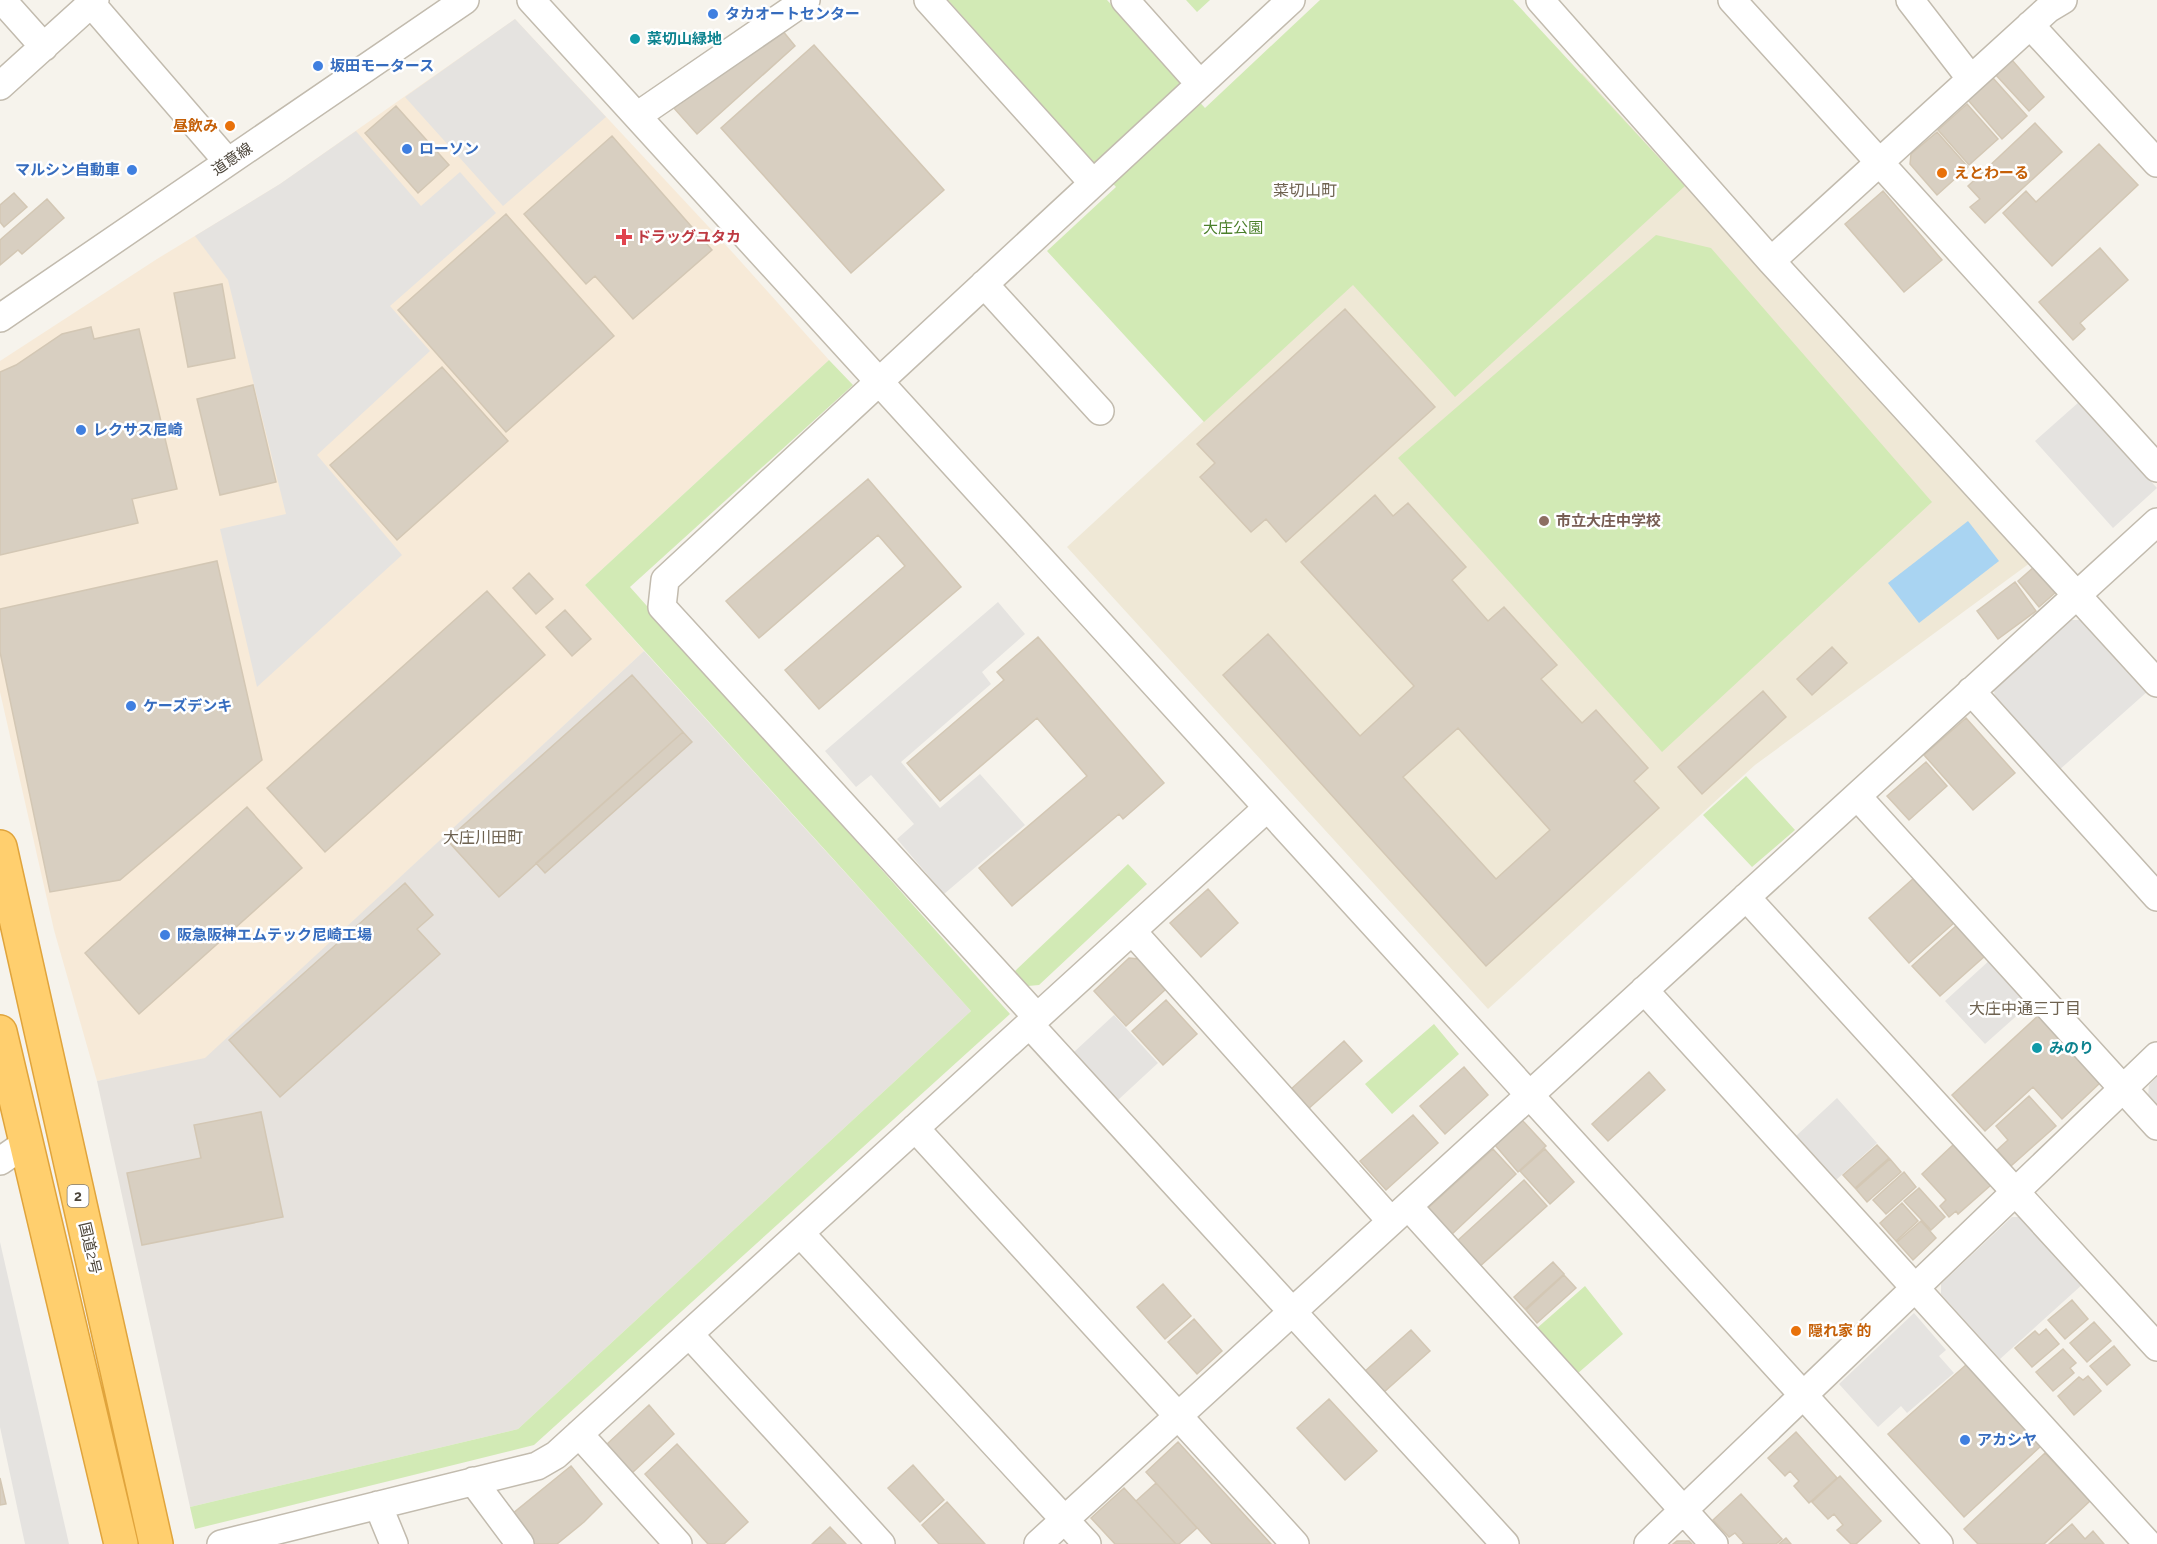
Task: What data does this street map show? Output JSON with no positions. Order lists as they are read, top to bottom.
{
  "streets": {
    "highway": ["2", "国道2号"],
    "street": ["道意線"]
  },
  "districts": ["菜切山町", "大庄川田町", "大庄中通三丁目"],
  "parks": ["大庄公園"],
  "places": {
    "other": [
      "タカオートセンター",
      "菜切山緑地",
      "坂田モータース",
      "昼飲み",
      "ローソン",
      "マルシン自動車",
      "えとわーる",
      "レクサス尼崎",
      "市立大庄中学校",
      "ケーズデンキ",
      "阪急阪神エムテック尼崎工場",
      "みのり",
      "隠れ家 的",
      "アカシヤ"
    ],
    "health": ["ドラッグユタカ"]
  }
}
